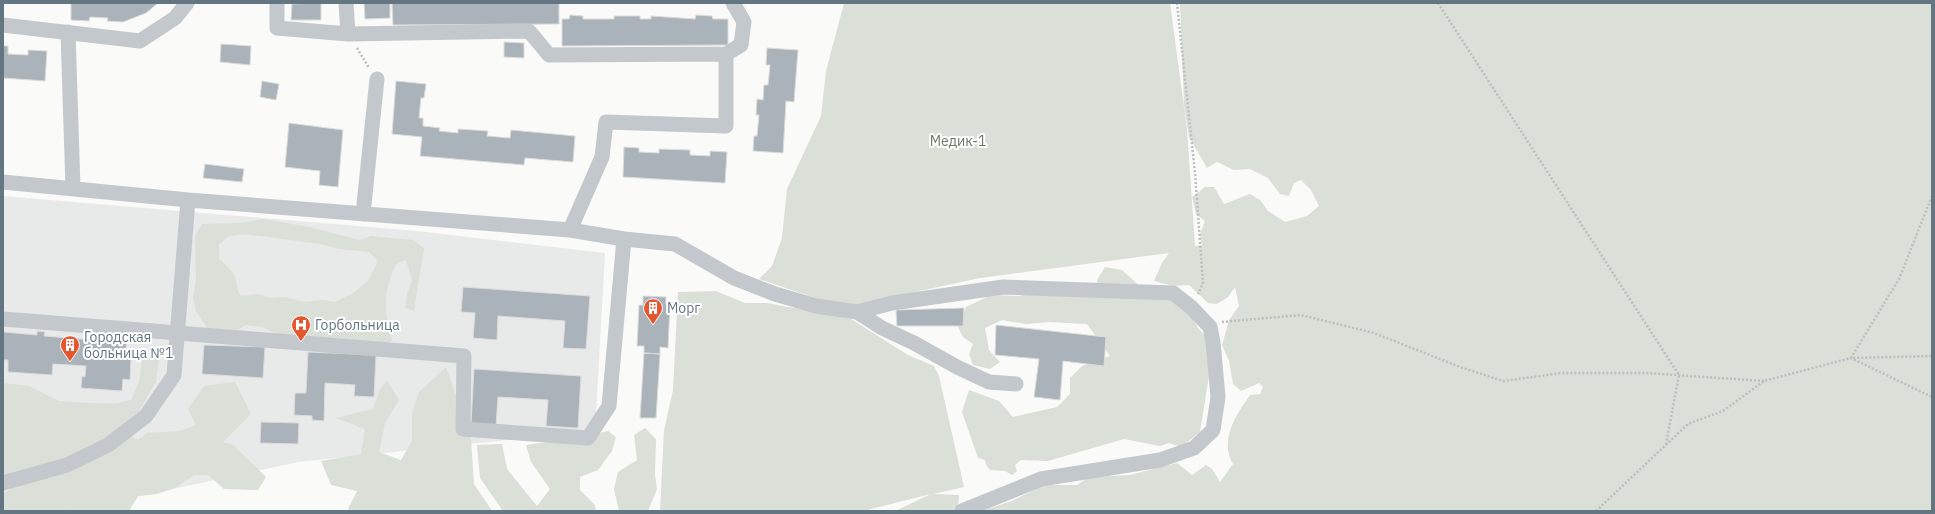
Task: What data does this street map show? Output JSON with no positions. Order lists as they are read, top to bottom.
{
  "parks": ["Медик-1"],
  "places": {
    "building": ["Морг", "Городская больница №1"],
    "hospital": ["Горбольница"]
  }
}
